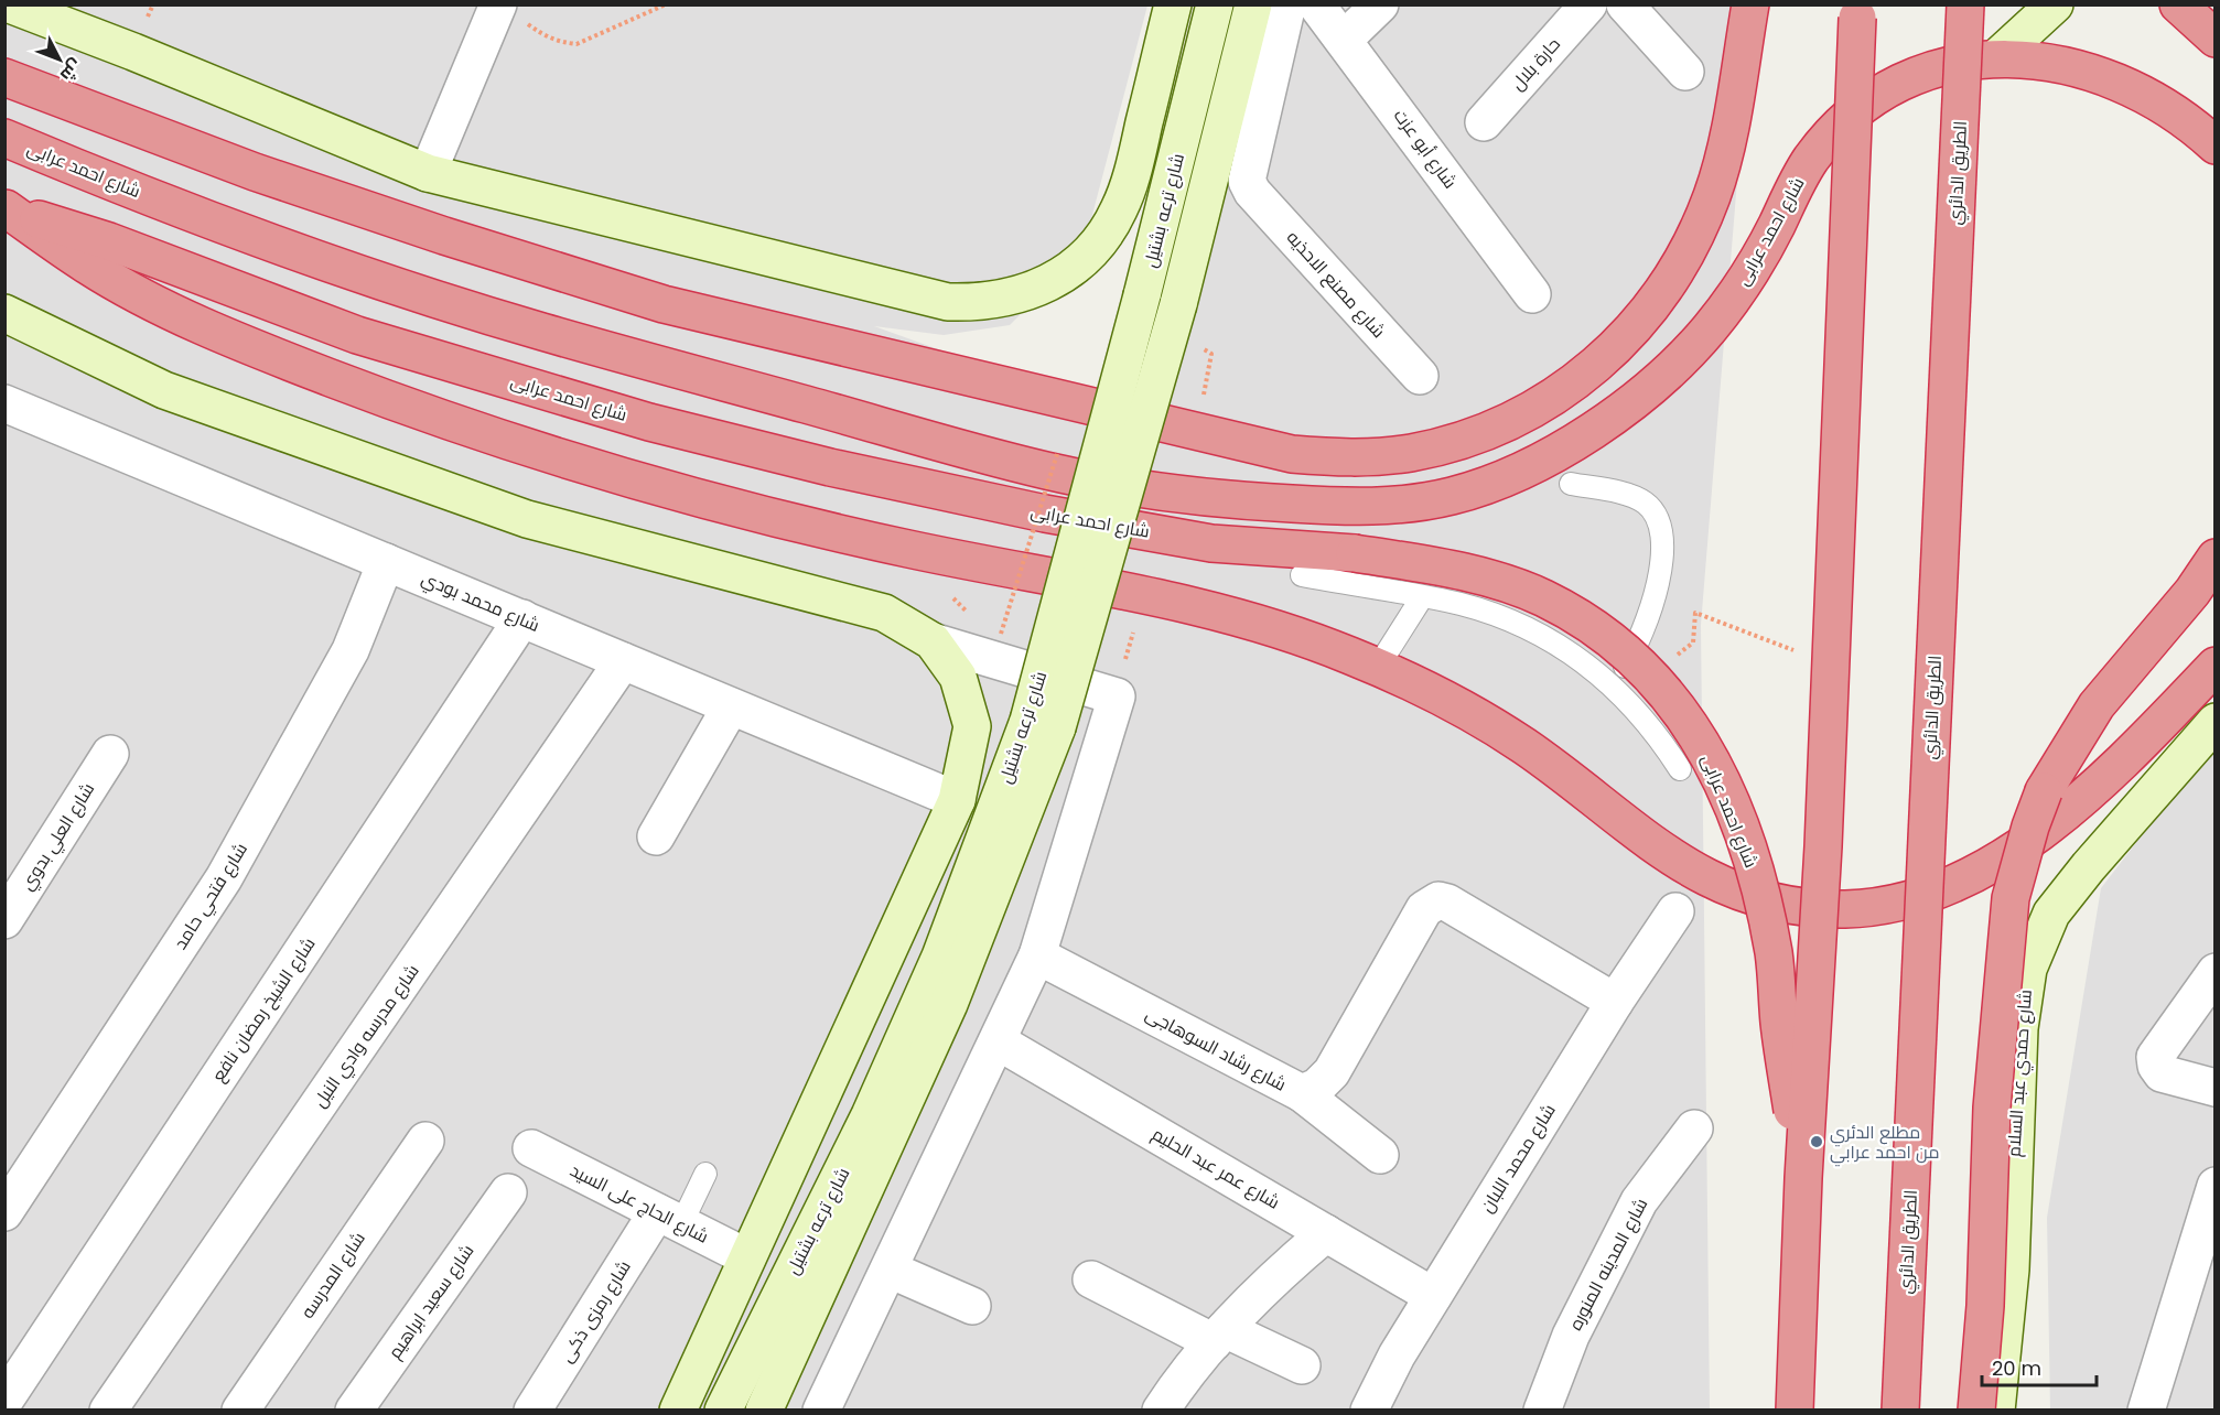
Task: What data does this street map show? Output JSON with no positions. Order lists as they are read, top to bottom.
{
  "streets": {
    "highway": ["شارع احمد عرابى", "الطريق الدائري"],
    "street": [
      "حارة بلال",
      "شارع أبو عزت",
      "شارع ترعه بشتيل",
      "شارع مصنع الاحذيه",
      "شارع محمد بودي",
      "شارع العلي بدوي",
      "شارع فتحي حامد",
      "شارع الشيخ رمضان نافع",
      "شارع مدرسه وادي النيل",
      "شارع رشاد السوهاجى",
      "شارع حمدي عبد السلام",
      "شارع محمد اللبان",
      "شارع عمر عبد الحليم",
      "شارع الحاج على السيد",
      "شارع المدينه المنوره",
      "شارع المدرسه",
      "شارع سعيد ابراهيم",
      "شارع رمزى ذكى"
    ]
  },
  "crossings": [
    ["شارع محمد بودي", "شارع فتحي حامد"],
    ["شارع محمد بودي", "شارع الشيخ رمضان نافع"],
    ["شارع محمد بودي", "شارع مدرسه وادي النيل"],
    ["شارع رشاد السوهاجى", "شارع محمد اللبان"],
    ["شارع محمد اللبان", "شارع عمر عبد الحليم"],
    ["شارع الحاج على السيد", "شارع رمزى ذكى"]
  ],
  "places": ["مطلع الدئري من احمد عرابي"],
  "scale_bar": "20 m",
  "north": "bottom right"
}
